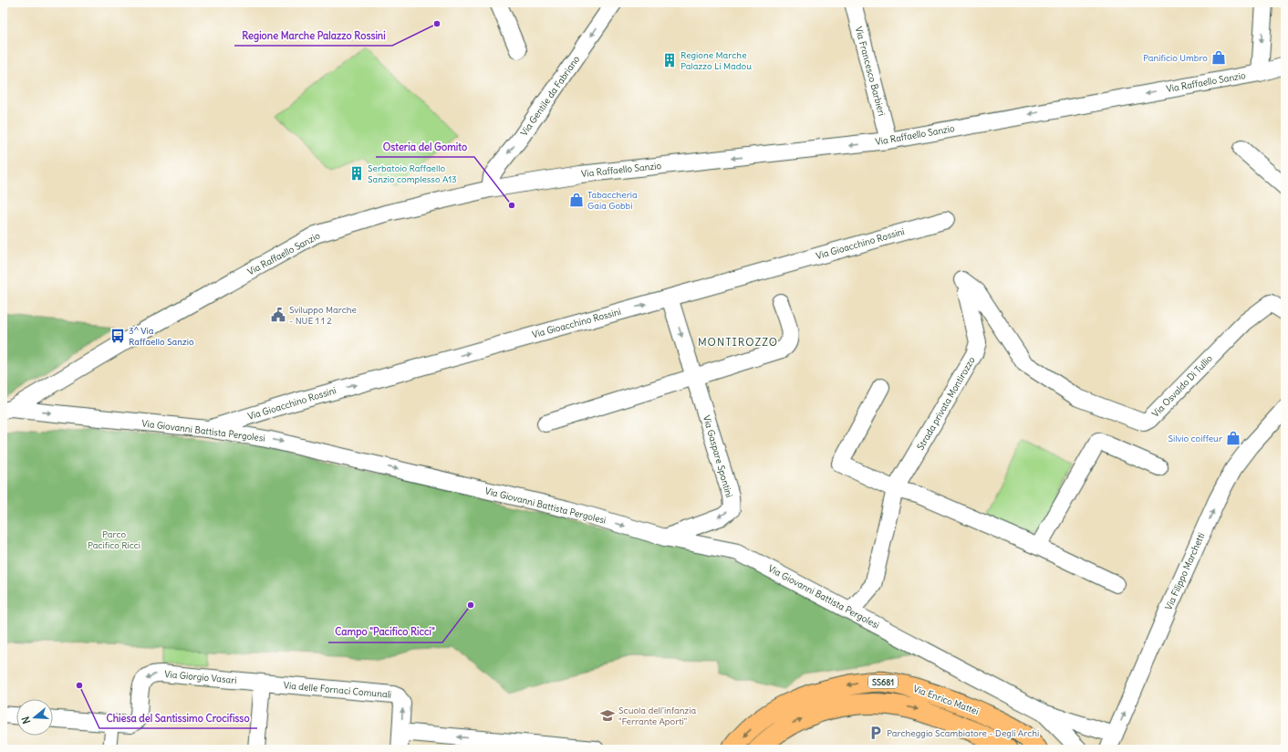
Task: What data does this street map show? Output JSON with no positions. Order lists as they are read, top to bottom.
{
  "streets": {
    "highway": ["SS681", "Via Enrico Mattei"],
    "street": [
      "Via Francesco Barbieri",
      "Via Raffaello Sanzio",
      "Via Gentile da Fabriano",
      "Via Gioacchino Rossini",
      "Via Osvaldo Di Tullio",
      "Strada privata Montirozzo",
      "Via Giovanni Battista Pergolesi",
      "Via Gaspare Spontini",
      "Via Filippo Marchetti",
      "Via Giorgio Vasari",
      "Via delle Fornaci Comunali"
    ]
  },
  "crossings": [
    ["Via Francesco Barbieri", "Via Raffaello Sanzio"],
    ["Via Raffaello Sanzio", "Via Gentile da Fabriano"],
    ["Via Raffaello Sanzio", "Via Giovanni Battista Pergolesi"],
    ["Via Gioacchino Rossini", "Via Giovanni Battista Pergolesi"],
    ["Via Gioacchino Rossini", "Via Gaspare Spontini"],
    ["Via Osvaldo Di Tullio", "Strada privata Montirozzo"],
    ["Strada privata Montirozzo", "Via Giovanni Battista Pergolesi"],
    ["Via Giovanni Battista Pergolesi", "Via Gaspare Spontini"],
    ["Via Giovanni Battista Pergolesi", "Via Filippo Marchetti"],
    ["Via Giorgio Vasari", "Via delle Fornaci Comunali"]
  ],
  "one_way": [
    "Via Raffaello Sanzio",
    "Via Gentile da Fabriano",
    "Via Giovanni Battista Pergolesi",
    "Via Gaspare Spontini",
    "Via Filippo Marchetti",
    "Via Giorgio Vasari",
    "Via delle Fornaci Comunali"
  ],
  "districts": ["MONTIROZZO"],
  "parks": ["Parco Pacifico Ricci"],
  "places": {
    "other": [
      "Regione Marche Palazzo Rossini",
      "Osteria del Gomito",
      "Campo \"Pacifico Ricci\"",
      "Chiesa del Santissimo Crocifisso"
    ],
    "shop": ["Panificio Umbro", "Tabaccheria Gaia Gobbi", "Silvio coiffeur"],
    "building": ["Regione Marche Palazzo Li Madou", "Serbatoio Raffaello Sanzio complesso A13"],
    "public building": ["Sviluppo Marche - NUE 1 1 2"],
    "bus stop": ["3^ Via Raffaello Sanzio"],
    "school or university": ["Scuola dell'infanzia \"Ferrante Aporti\""],
    "parking": ["Parcheggio Scambiatore - Degli Archi"]
  },
  "north": "left"
}
